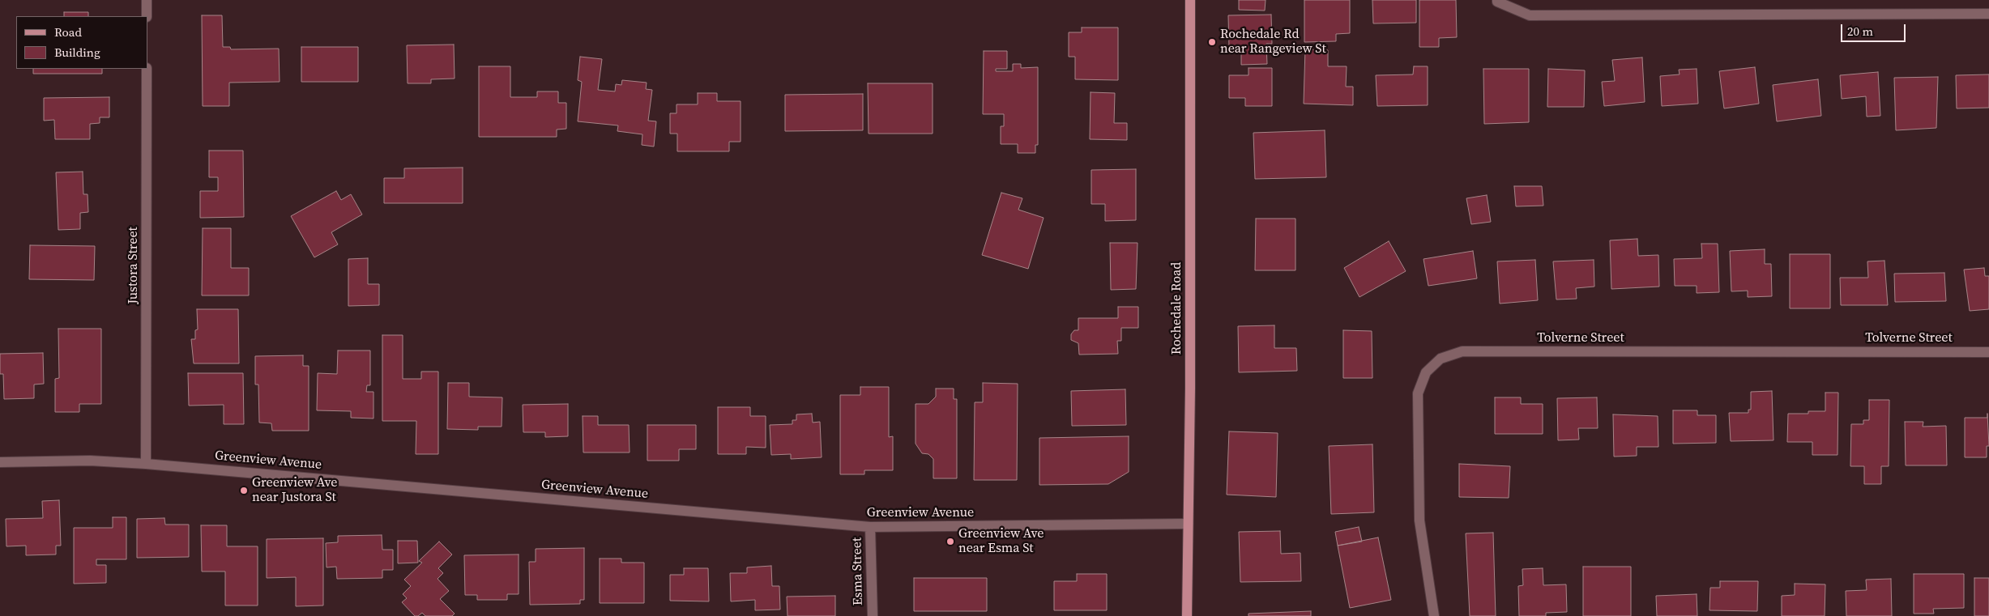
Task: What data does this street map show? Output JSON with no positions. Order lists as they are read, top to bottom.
{
  "streets": {
    "main road": ["Rochedale Road"],
    "street": [
      "Justora Street",
      "Tolverne Street",
      "Greenview Avenue",
      "Esma Street"
    ]
  },
  "crossings": [
    ["Justora Street", "Greenview Avenue"],
    ["Rochedale Road", "Greenview Avenue"],
    ["Greenview Avenue", "Esma Street"]
  ],
  "places": ["Rochedale Rd near Rangeview St", "Greenview Ave near Justora St", "Greenview Ave near Esma St"],
  "legend": ["Road", "Building"],
  "scale_bar": "20 m"
}
